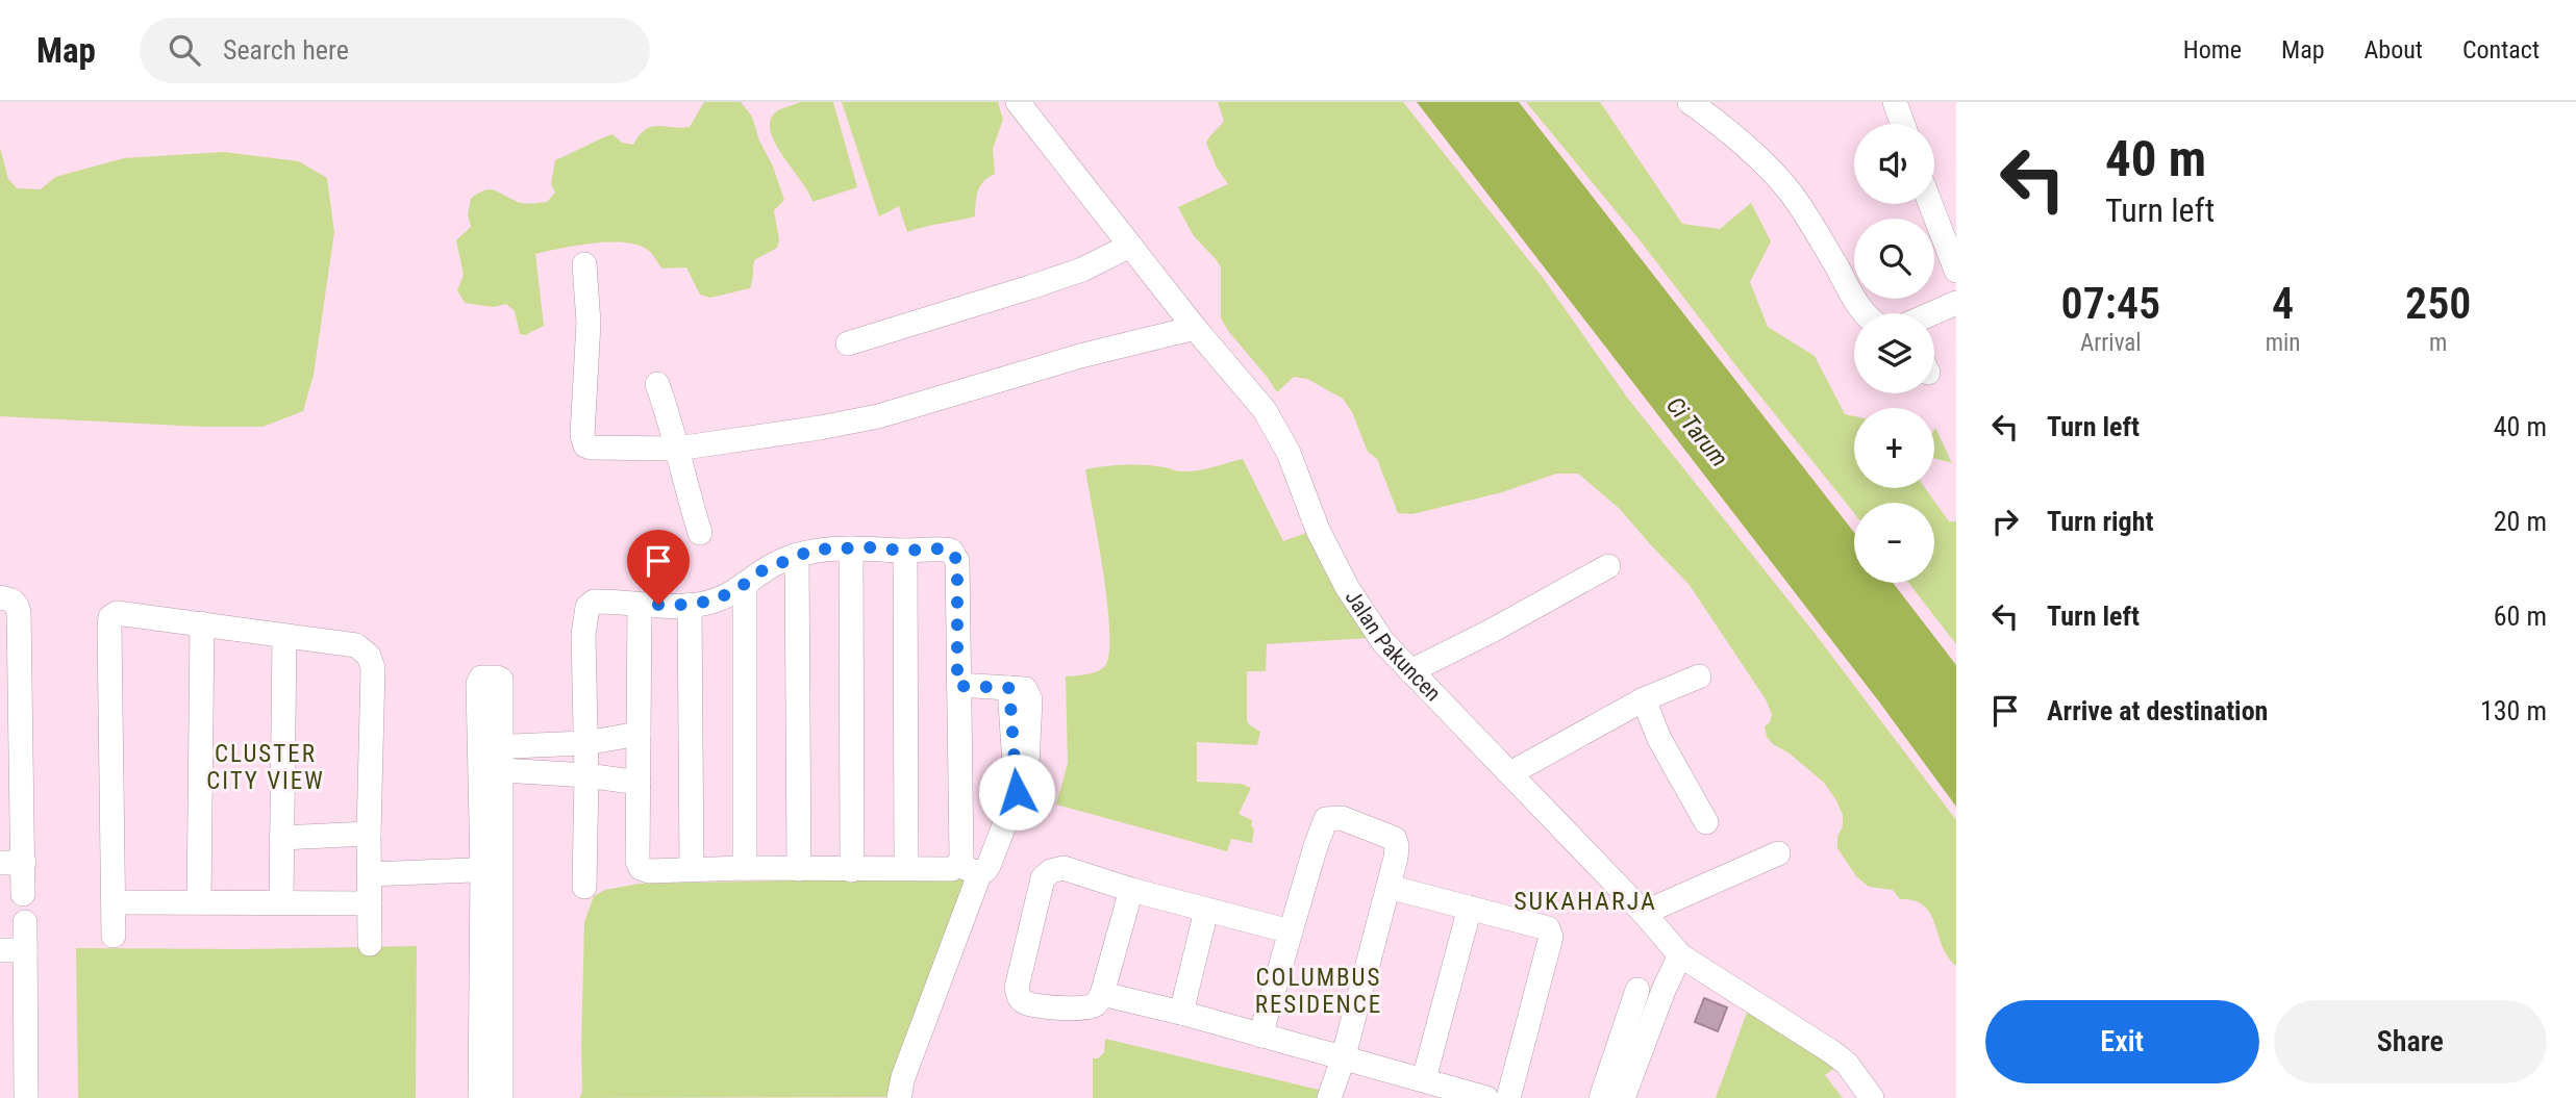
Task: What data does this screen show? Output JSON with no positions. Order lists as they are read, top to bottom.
{
  "streets": {
    "street": ["Jalan Pakuncen"]
  },
  "districts": ["CLUSTER CITY VIEW", "SUKAHARJA", "COLUMBUS RESIDENCE"],
  "water": ["Ci Tarum"],
  "page": {
    "header": "Map",
    "search": "Search here",
    "nav": [
      "Home",
      "Map",
      "About",
      "Contact"
    ],
    "turn": ["40 m", "Turn left"],
    "map_buttons": ["+", "−"],
    "eta": [
      "07:45",
      "Arrival",
      "4",
      "min",
      "250",
      "m"
    ],
    "list": [
      {
        "name": "Turn left",
        "value": "40 m"
      },
      {
        "name": "Turn right",
        "value": "20 m"
      },
      {
        "name": "Turn left",
        "value": "60 m"
      },
      {
        "name": "Arrive at destination",
        "value": "130 m"
      }
    ],
    "buttons": ["Exit", "Share"]
  }
}
